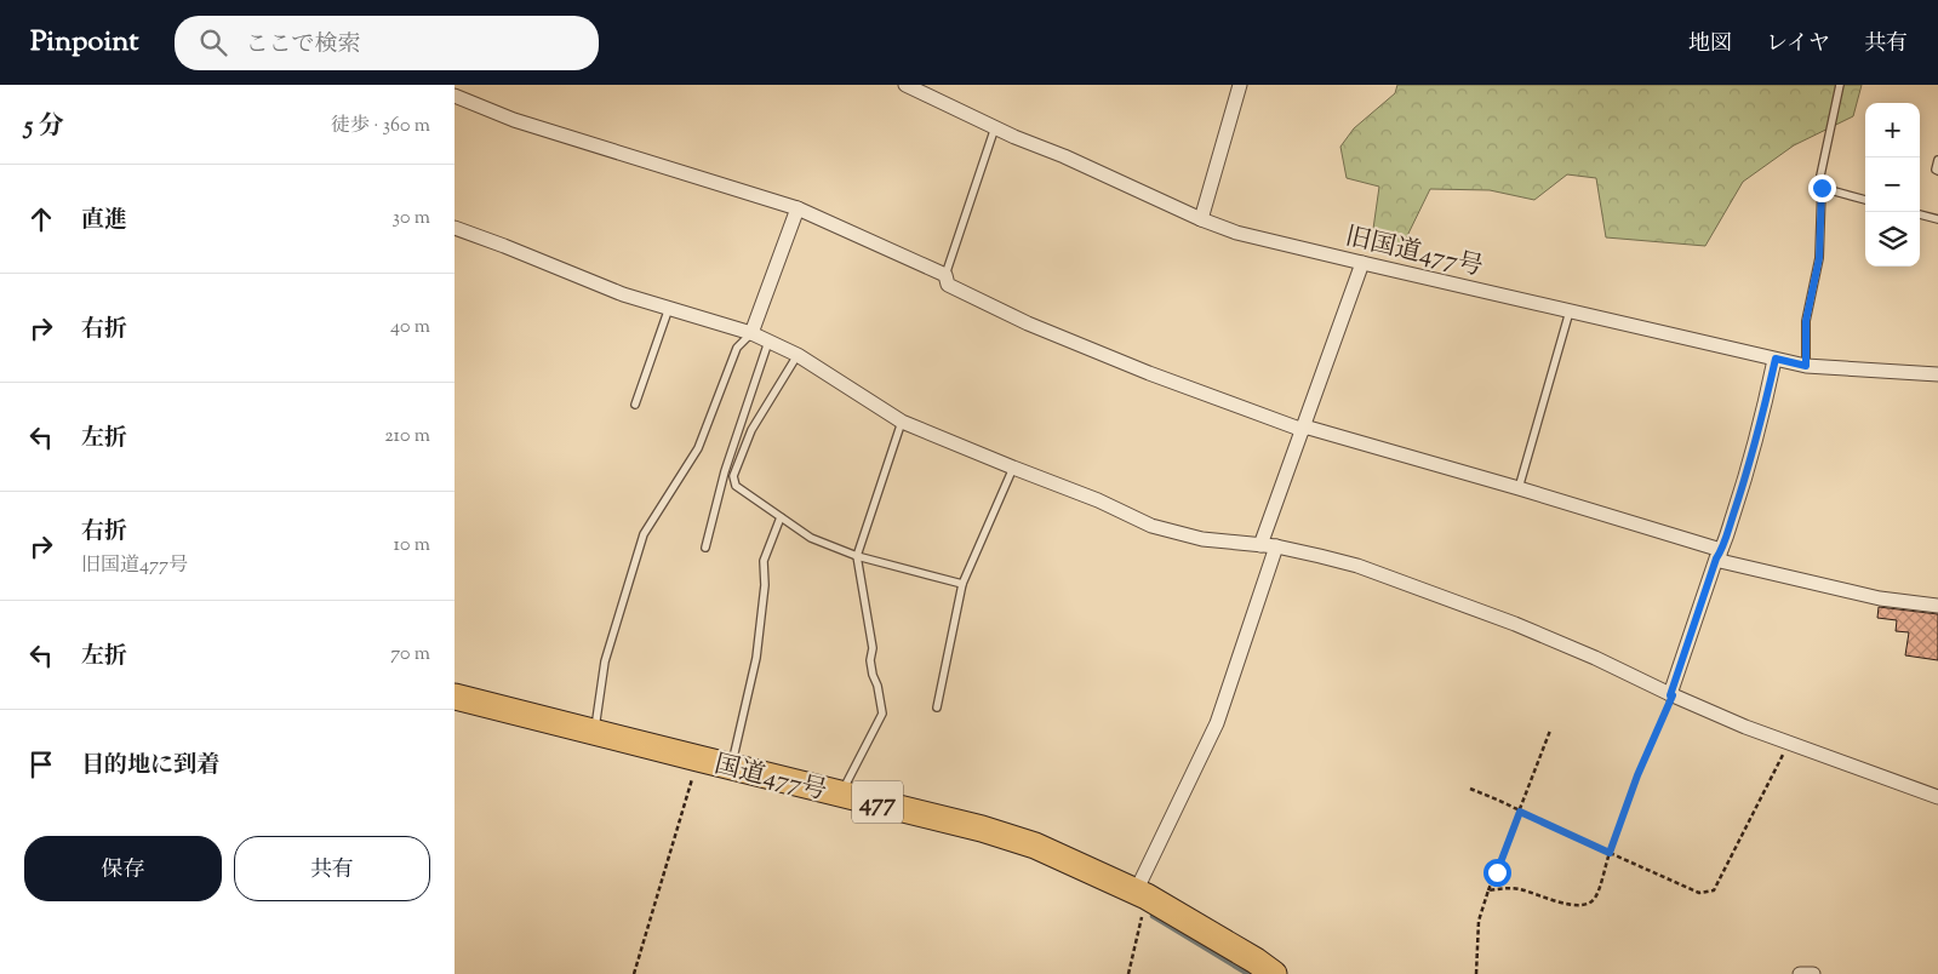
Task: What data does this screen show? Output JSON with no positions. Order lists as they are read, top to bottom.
{
  "streets": {
    "highway": ["国道477号", "477"],
    "street": ["旧国道477号"]
  },
  "page": {
    "header": "Pinpoint",
    "search": "ここで検索",
    "nav": ["地図", "レイヤ", "共有"],
    "heading": ["5 分", "徒歩 · 360 m"],
    "map_buttons": ["+", "−"],
    "list": [
      ["直進", "30 m"],
      ["右折", "40 m"],
      ["左折", "210 m"],
      ["右折", "旧国道477号", "10 m"],
      ["左折", "70 m"],
      "目的地に到着"
    ],
    "buttons": ["保存", "共有"]
  }
}
